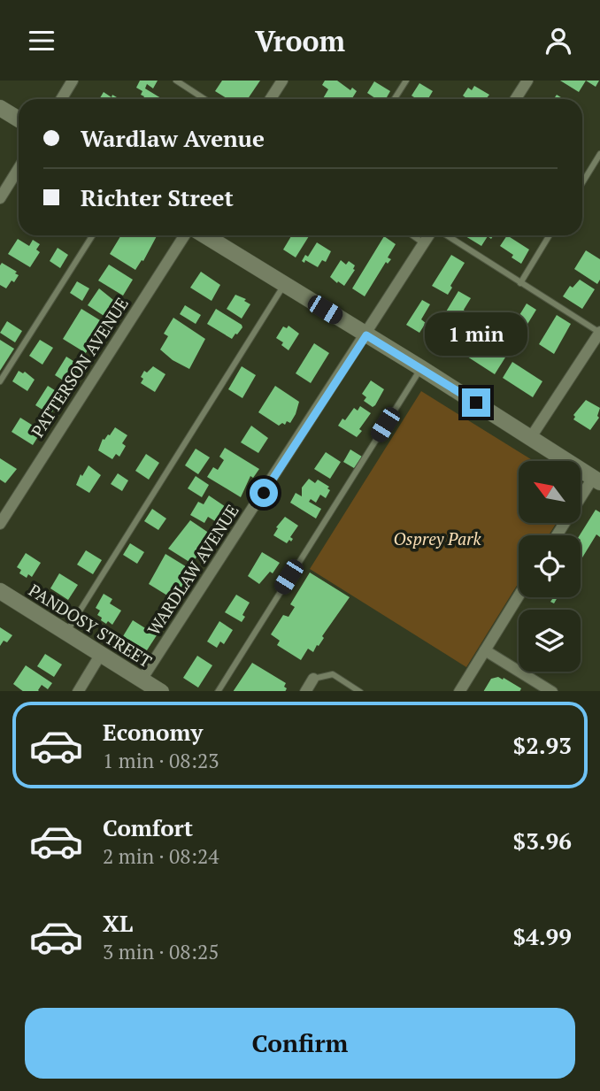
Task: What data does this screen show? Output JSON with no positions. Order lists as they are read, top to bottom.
{
  "streets": {
    "main road": ["PANDOSY STREET"],
    "street": ["PATTERSON AVENUE", "WARDLAW AVENUE"]
  },
  "crossings": [
    ["WARDLAW AVENUE", "PANDOSY STREET"]
  ],
  "parks": ["Osprey Park"],
  "north": "top left",
  "page": {
    "header": "Vroom",
    "banner": ["Wardlaw Avenue", "Richter Street"],
    "bubble": "1 min",
    "list": [
      {
        "name": "Economy",
        "note": "1 min · 08:23",
        "value": "$2.93"
      },
      {
        "name": "Comfort",
        "note": "2 min · 08:24",
        "value": "$3.96"
      },
      {
        "name": "XL",
        "note": "3 min · 08:25",
        "value": "$4.99"
      }
    ],
    "buttons": "Confirm"
  }
}
